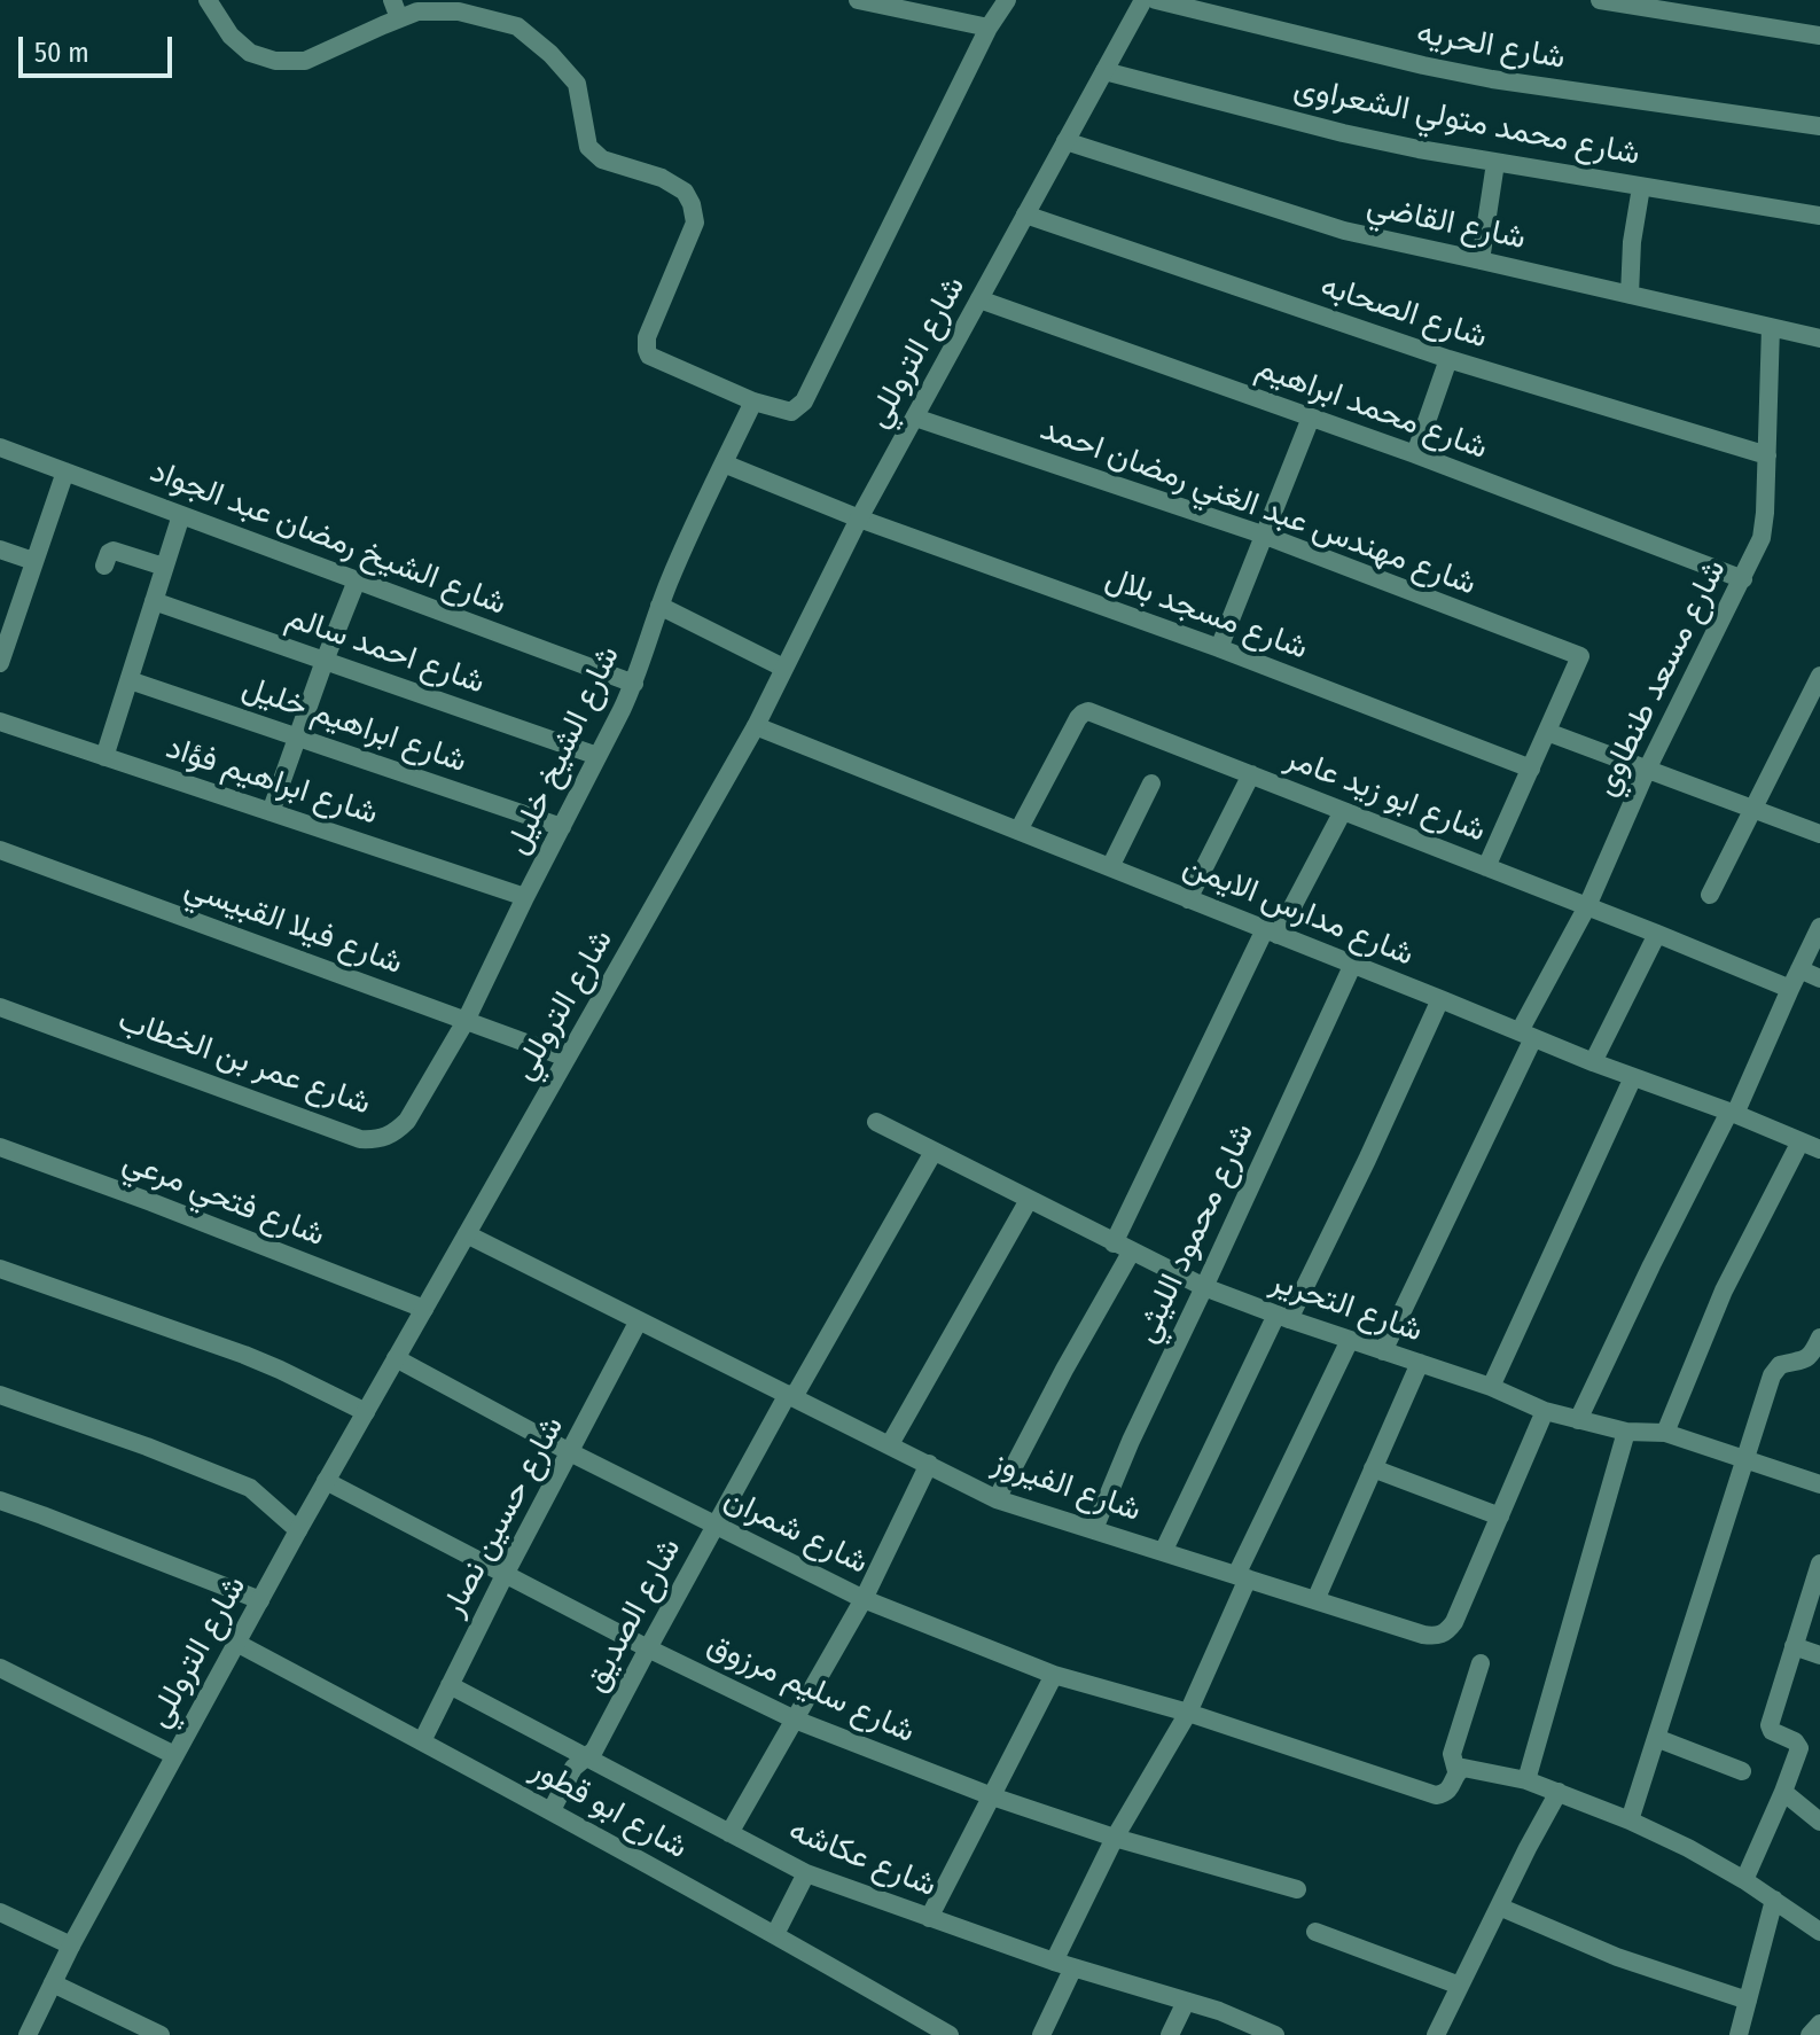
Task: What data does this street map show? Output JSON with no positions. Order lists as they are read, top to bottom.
{
  "streets": {
    "street": [
      "شارع الحريه",
      "شارع محمد متولي الشعراوى",
      "شارع القاضي",
      "شارع الصحابه",
      "شارع التروللي",
      "شارع محمد ابراهيم",
      "شارع مهندس عبد الغني رمضان احمد",
      "شارع الشيخ رمضان عبد الجواد",
      "شارع مسجد بلال",
      "شارع احمد سالم",
      "شارع مسعد طنطاوي",
      "شارع ابراهيم خليل",
      "شارع الشيخ خليل",
      "شارع ابراهيم فؤاد",
      "شارع ابو زيد عامر",
      "شارع مدارس الايمن",
      "شارع فيلا القبيسي",
      "شارع عمر بن الخطاب",
      "شارع فتحي مرعي",
      "شارع محمود الليثي",
      "شارع التحرير",
      "شارع الفيروز",
      "شارع حسين نصار",
      "شارع شمران",
      "شارع الصديق",
      "شارع سليم مرزوق",
      "شارع ابو قطور",
      "شارع عكاشه"
    ]
  },
  "crossings": [
    ["شارع محمد متولي الشعراوى", "شارع التروللي"],
    ["شارع القاضي", "شارع التروللي"],
    ["شارع القاضي", "شارع مسعد طنطاوي"],
    ["شارع الصحابه", "شارع التروللي"],
    ["شارع الصحابه", "شارع مسعد طنطاوي"],
    ["شارع التروللي", "شارع محمد ابراهيم"],
    ["شارع التروللي", "شارع مهندس عبد الغني رمضان احمد"],
    ["شارع التروللي", "شارع مسجد بلال"],
    ["شارع التروللي", "شارع مدارس الايمن"],
    ["شارع التروللي", "شارع فيلا القبيسي"],
    ["شارع التروللي", "شارع فتحي مرعي"],
    ["شارع التروللي", "شارع الفيروز"],
    ["شارع التروللي", "شارع شمران"],
    ["شارع التروللي", "شارع سليم مرزوق"],
    ["شارع التروللي", "شارع ابو قطور"],
    ["شارع محمد ابراهيم", "شارع مسعد طنطاوي"],
    ["شارع الشيخ رمضان عبد الجواد", "شارع الشيخ خليل"],
    ["شارع مسجد بلال", "شارع الشيخ خليل"],
    ["شارع احمد سالم", "شارع الشيخ خليل"],
    ["شارع مسعد طنطاوي", "شارع ابو زيد عامر"],
    ["شارع مسعد طنطاوي", "شارع مدارس الايمن"],
    ["شارع مسعد طنطاوي", "شارع التحرير"],
    ["شارع ابراهيم خليل", "شارع الشيخ خليل"],
    ["شارع الشيخ خليل", "شارع ابراهيم فؤاد"],
    ["شارع الشيخ خليل", "شارع فيلا القبيسي"],
    ["شارع الشيخ خليل", "شارع عمر بن الخطاب"],
    ["شارع ابو زيد عامر", "شارع مدارس الايمن"],
    ["شارع مدارس الايمن", "شارع محمود الليثي"],
    ["شارع فيلا القبيسي", "شارع عمر بن الخطاب"],
    ["شارع محمود الليثي", "شارع التحرير"],
    ["شارع محمود الليثي", "شارع الفيروز"],
    ["شارع التحرير", "شارع الفيروز"],
    ["شارع التحرير", "شارع الصديق"],
    ["شارع الفيروز", "شارع حسين نصار"],
    ["شارع الفيروز", "شارع الصديق"],
    ["شارع حسين نصار", "شارع شمران"],
    ["شارع حسين نصار", "شارع سليم مرزوق"],
    ["شارع حسين نصار", "شارع ابو قطور"],
    ["شارع حسين نصار", "شارع عكاشه"],
    ["شارع شمران", "شارع الصديق"],
    ["شارع الصديق", "شارع سليم مرزوق"],
    ["شارع الصديق", "شارع ابو قطور"],
    ["شارع الصديق", "شارع عكاشه"]
  ],
  "scale_bar": "50 m"
}
